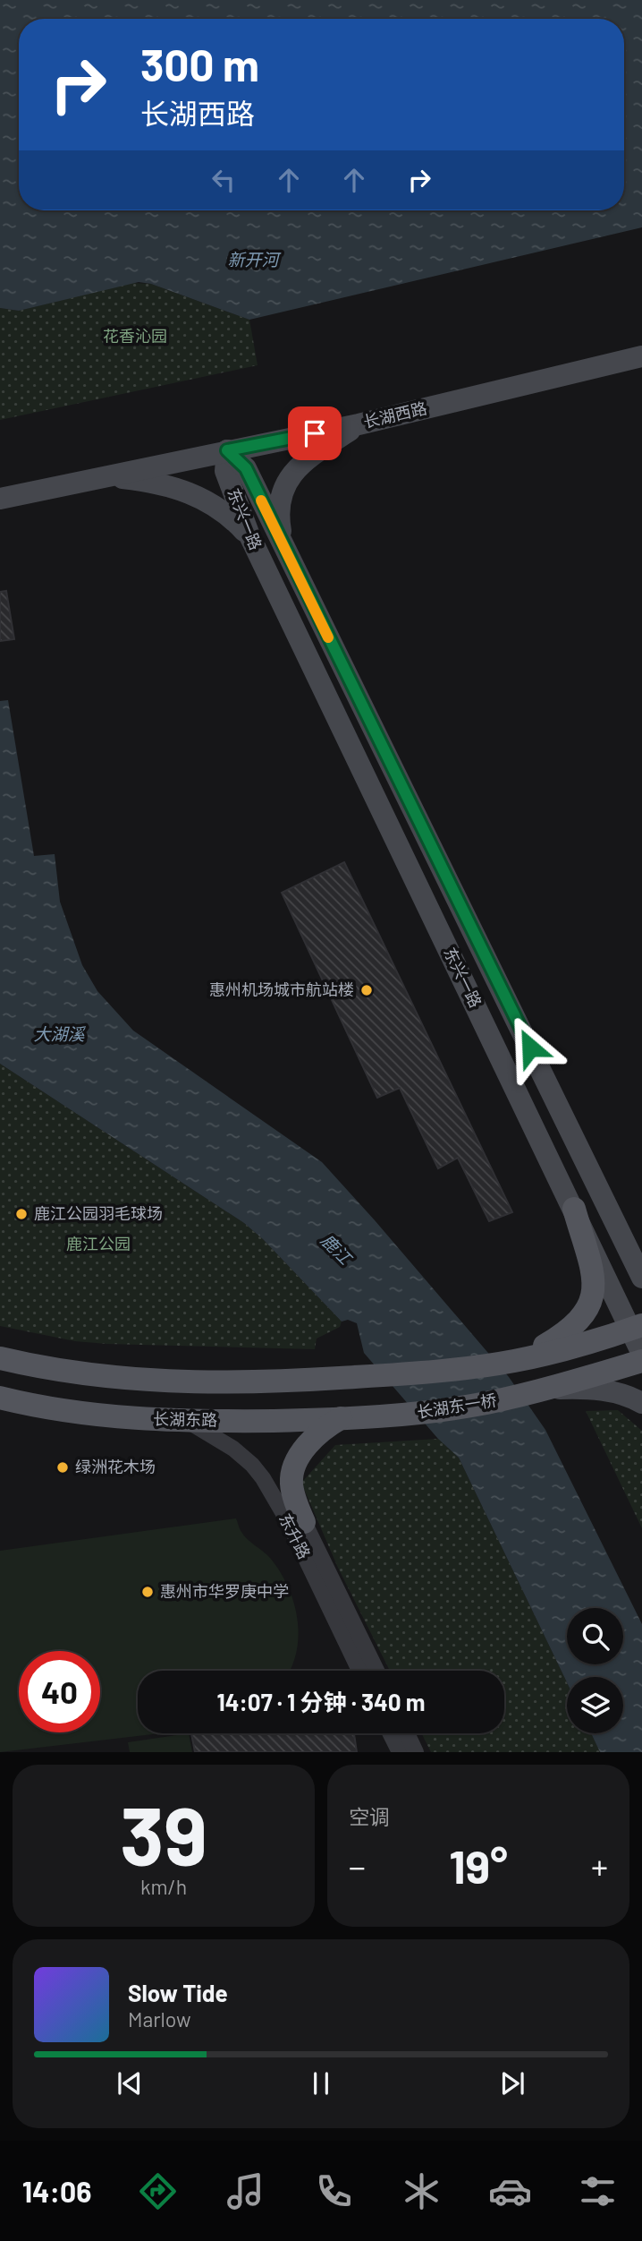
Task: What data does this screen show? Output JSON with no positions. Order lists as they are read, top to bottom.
{
  "streets": {
    "main road": ["长湖东一桥", "长湖东路"],
    "street": ["长湖西路", "东兴一路", "东升路"]
  },
  "crossings": [
    ["长湖西路", "东兴一路"],
    ["长湖东一桥", "长湖东路"],
    ["长湖东路", "东升路"]
  ],
  "water": ["新开河", "大湖溪", "鹿江"],
  "parks": ["花香沁园", "鹿江公园"],
  "places": [
    "惠州机场城市航站楼",
    "鹿江公园羽毛球场",
    "绿洲花木场",
    "惠州市华罗庚中学"
  ],
  "page": {
    "turn": ["300 m", "长湖西路"],
    "limit": "40",
    "trip": "14:07 · 1 分钟 · 340 m",
    "tile": [
      ["39", "km/h"],
      "空调"
    ],
    "heat": ["−", "19°", "+"],
    "song": ["Slow Tide", "Marlow"],
    "tabs": "14:06"
  }
}
